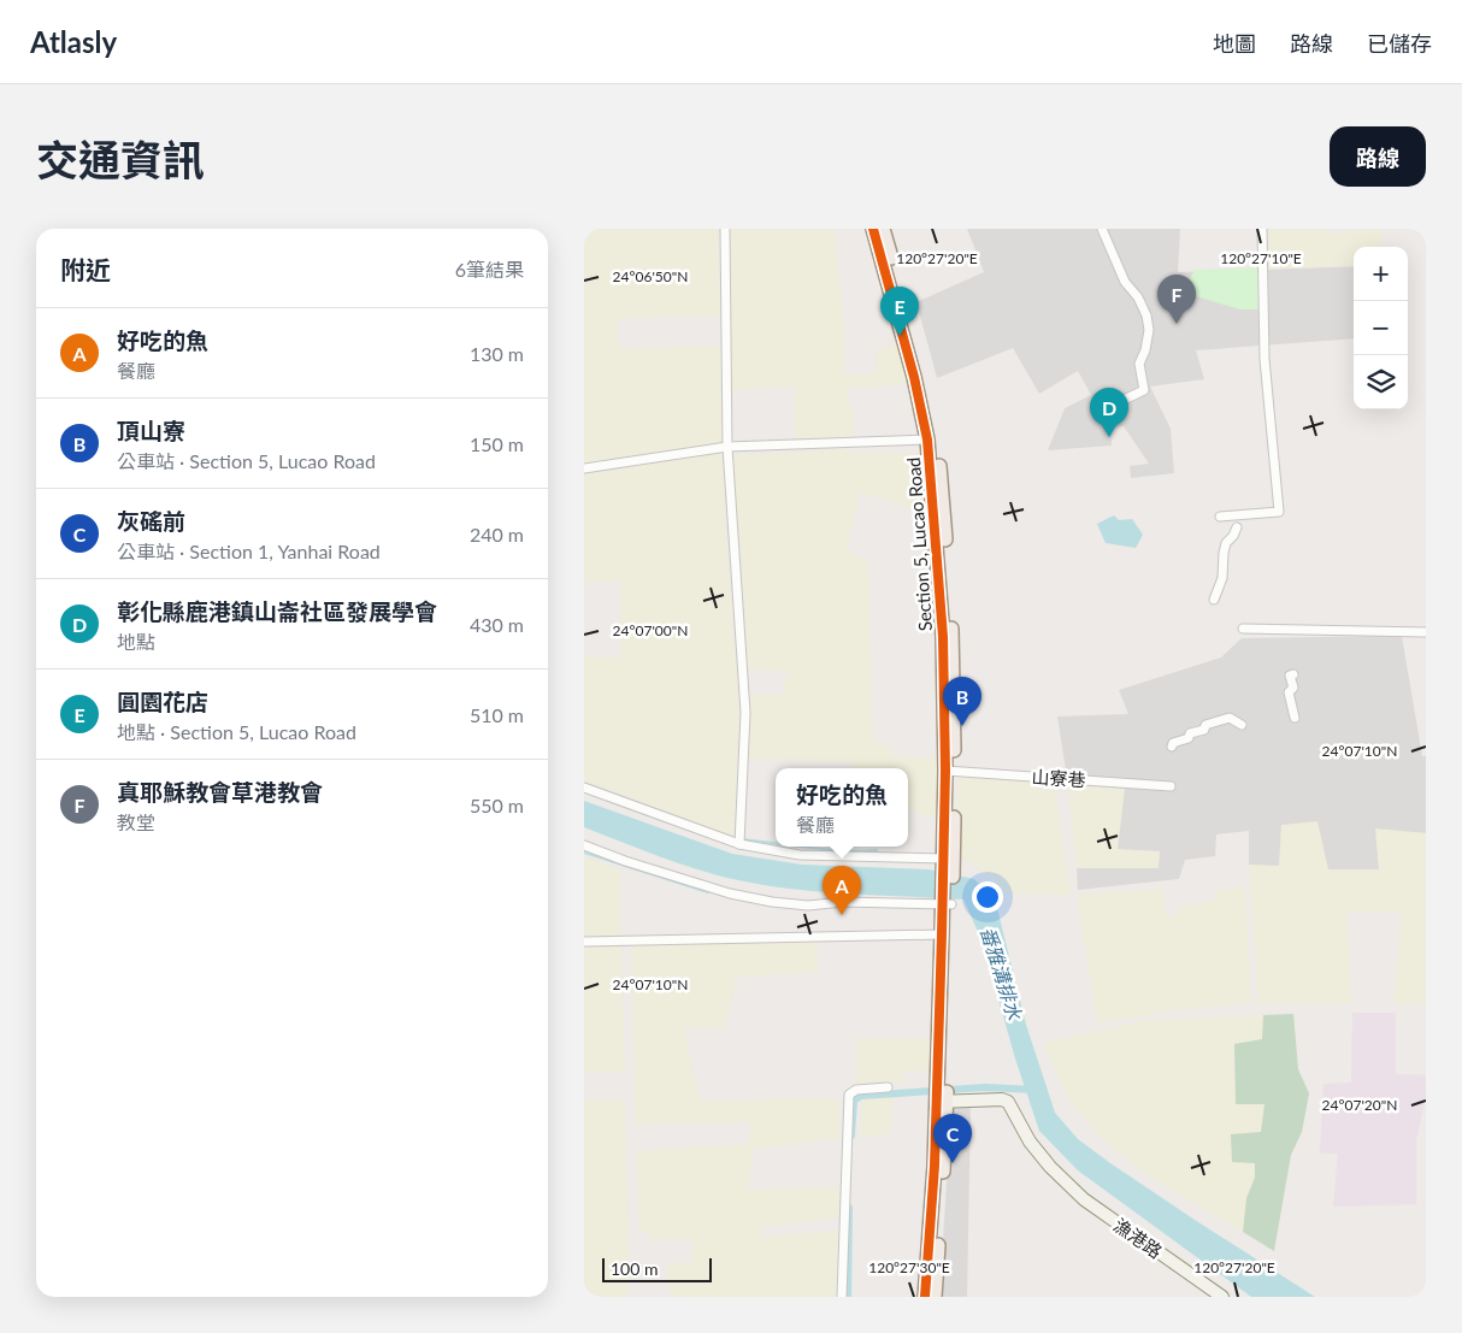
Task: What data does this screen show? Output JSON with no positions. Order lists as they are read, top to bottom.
{
  "streets": {
    "main road": ["Section 5, Lucao Road"],
    "street": ["山寮巷", "漁港路"]
  },
  "crossings": [
    ["Section 5, Lucao Road", "山寮巷"]
  ],
  "water": ["番雅溝排水"],
  "scale_bar": "100 m",
  "page": {
    "header": "Atlasly",
    "nav": ["地圖", "路線", "已儲存"],
    "title": "交通資訊",
    "buttons": "路線",
    "heading": ["附近", "6筆結果"],
    "map_buttons": ["+", "−"],
    "pins": [
      "F",
      "E",
      "D",
      "B",
      "A",
      "C"
    ],
    "list": [
      {
        "mark": "A",
        "name": "好吃的魚",
        "note": "餐廳",
        "value": "130 m"
      },
      {
        "mark": "B",
        "name": "頂山寮",
        "note": "公車站 · Section 5, Lucao Road",
        "value": "150 m"
      },
      {
        "mark": "C",
        "name": "灰磘前",
        "note": "公車站 · Section 1, Yanhai Road",
        "value": "240 m"
      },
      {
        "mark": "D",
        "name": "彰化縣鹿港鎮山崙社區發展學會",
        "note": "地點",
        "value": "430 m"
      },
      {
        "mark": "E",
        "name": "圓園花店",
        "note": "地點 · Section 5, Lucao Road",
        "value": "510 m"
      },
      {
        "mark": "F",
        "name": "真耶穌教會草港教會",
        "note": "教堂",
        "value": "550 m"
      }
    ],
    "popup": ["好吃的魚", "餐廳"],
    "scale": "100 m"
  },
  "coordinates": [
    "120°27'20\"E",
    "120°27'10\"E",
    "24°06'50\"N",
    "24°07'00\"N",
    "24°07'10\"N",
    "24°07'20\"N",
    "120°27'30\"E"
  ]
}
